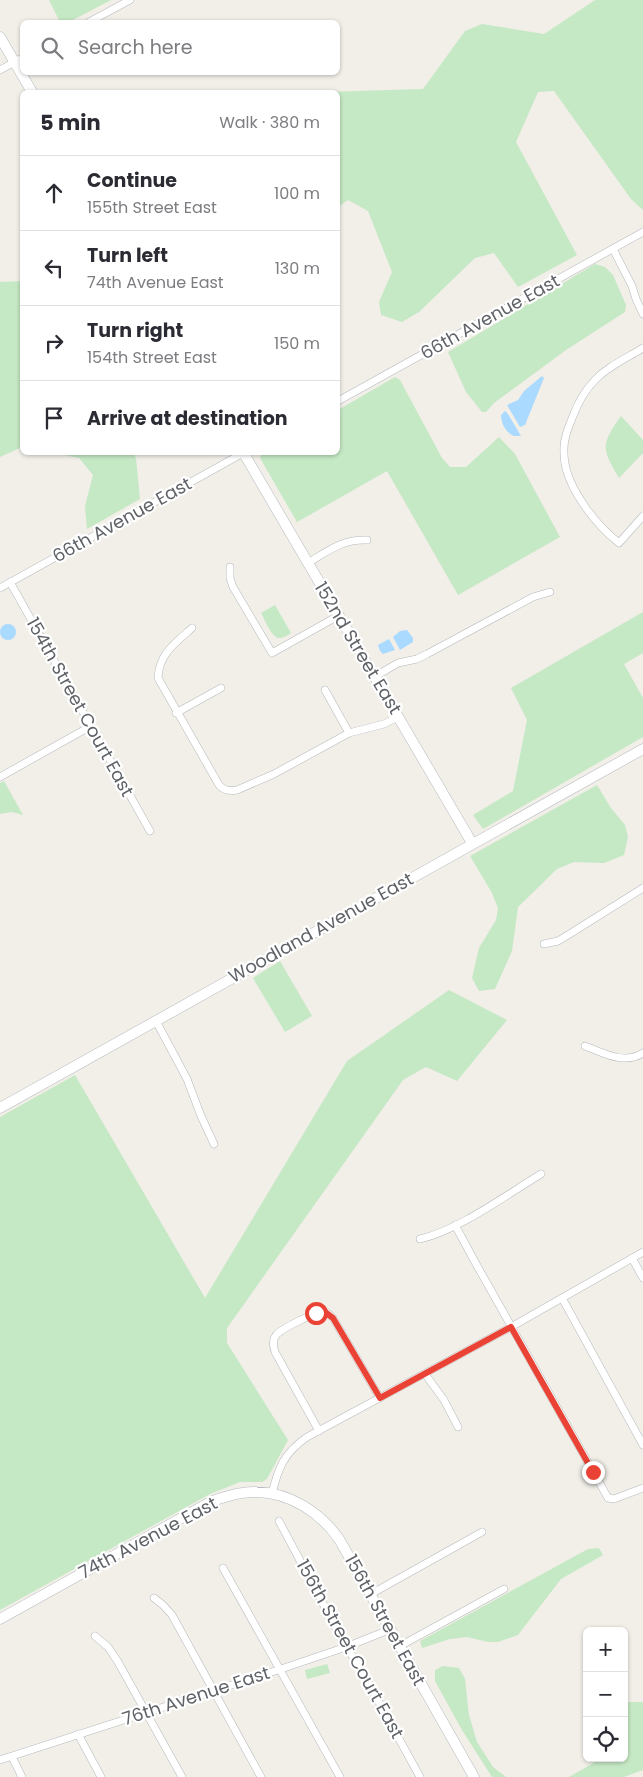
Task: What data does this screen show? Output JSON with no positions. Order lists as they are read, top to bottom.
{
  "streets": {
    "street": [
      "66th Avenue East",
      "152nd Street East",
      "154th Street Court East",
      "Woodland Avenue East",
      "74th Avenue East",
      "156th Street East",
      "156th Street Court East",
      "76th Avenue East"
    ]
  },
  "crossings": [
    ["66th Avenue East", "154th Street Court East"],
    ["152nd Street East", "Woodland Avenue East"],
    ["74th Avenue East", "156th Street East"],
    ["156th Street East", "76th Avenue East"],
    ["156th Street Court East", "76th Avenue East"]
  ],
  "page": {
    "search": "Search here",
    "heading": ["5 min", "Walk · 380 m"],
    "list": [
      ["Continue", "155th Street East", "100 m"],
      ["Turn left", "74th Avenue East", "130 m"],
      ["Turn right", "154th Street East", "150 m"],
      "Arrive at destination"
    ],
    "map_buttons": ["+", "−"]
  }
}
